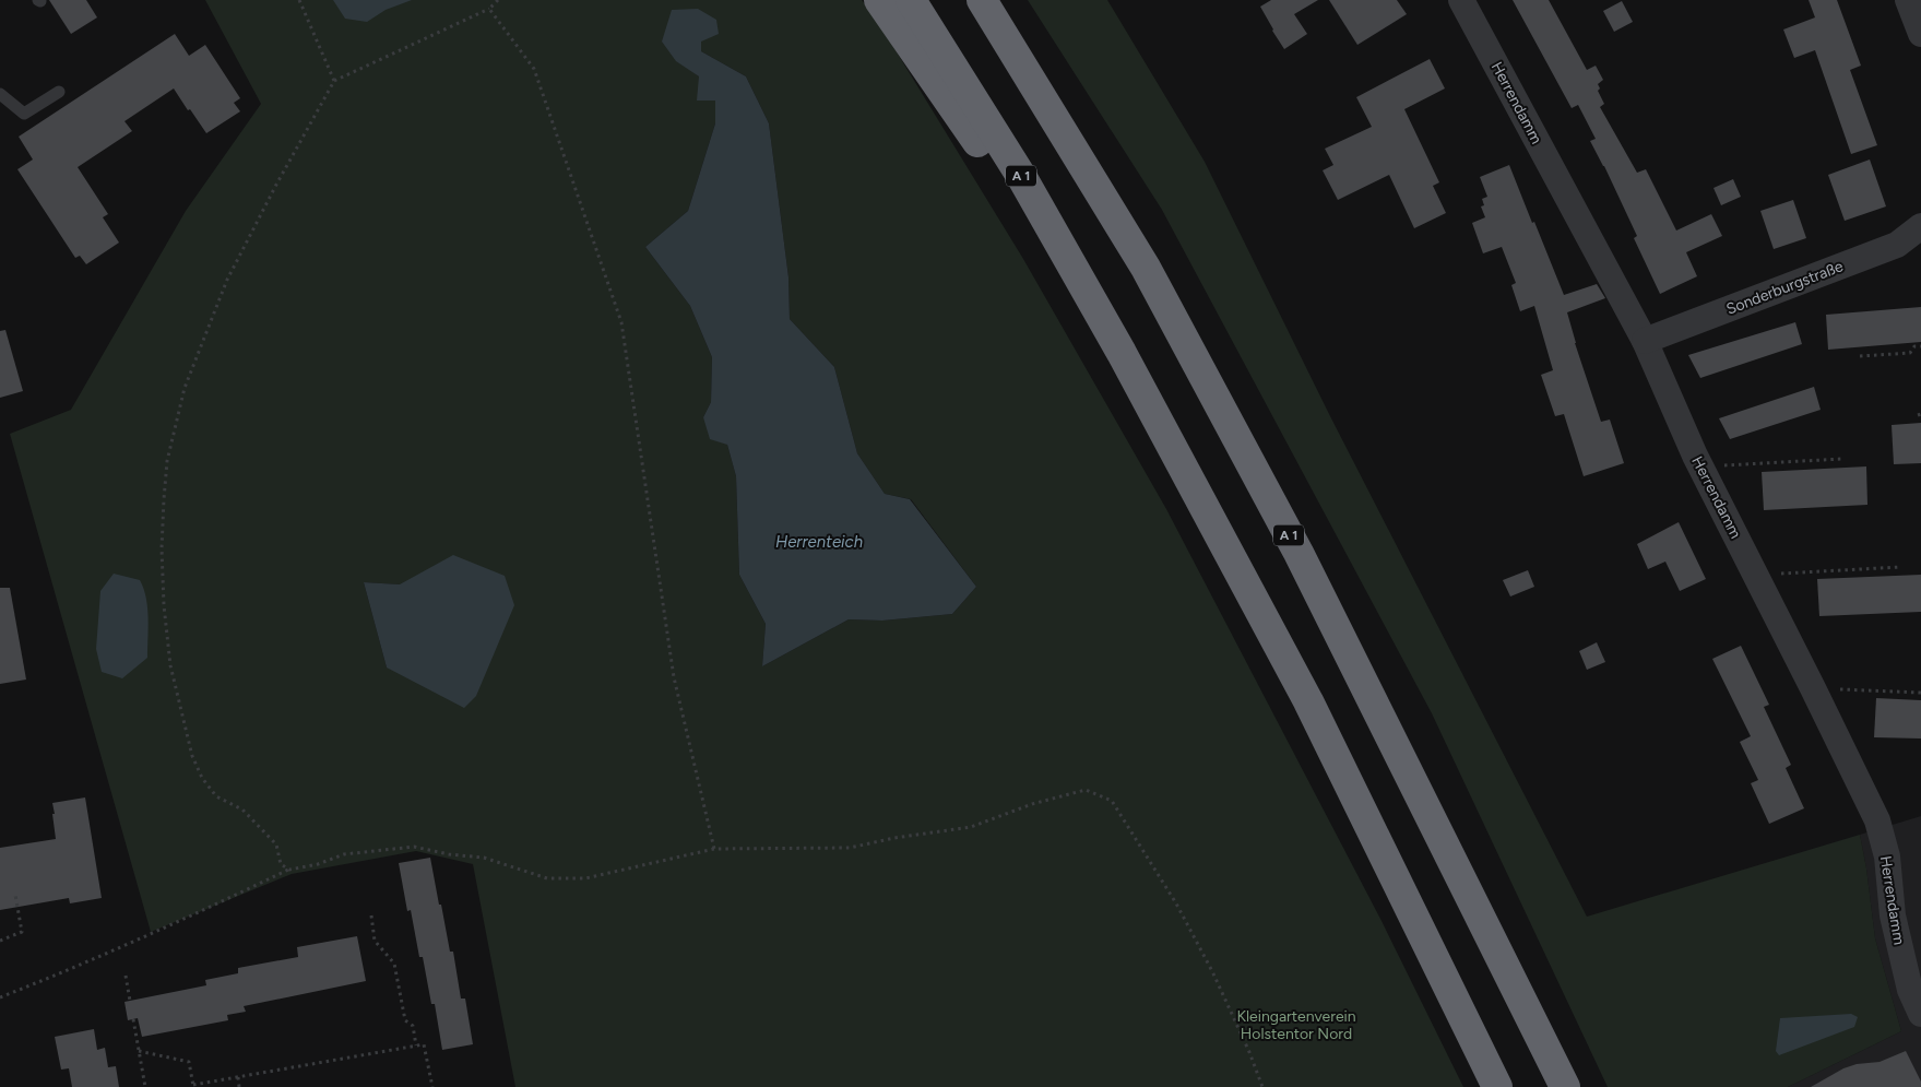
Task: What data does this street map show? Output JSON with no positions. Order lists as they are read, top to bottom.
{
  "streets": {
    "highway": ["A 1"],
    "street": ["Herrendamm", "Sonderburgstraße"]
  },
  "crossings": [
    ["Herrendamm", "Sonderburgstraße"]
  ],
  "water": ["Herrenteich"],
  "parks": ["Kleingartenverein Holstentor Nord"]
}
